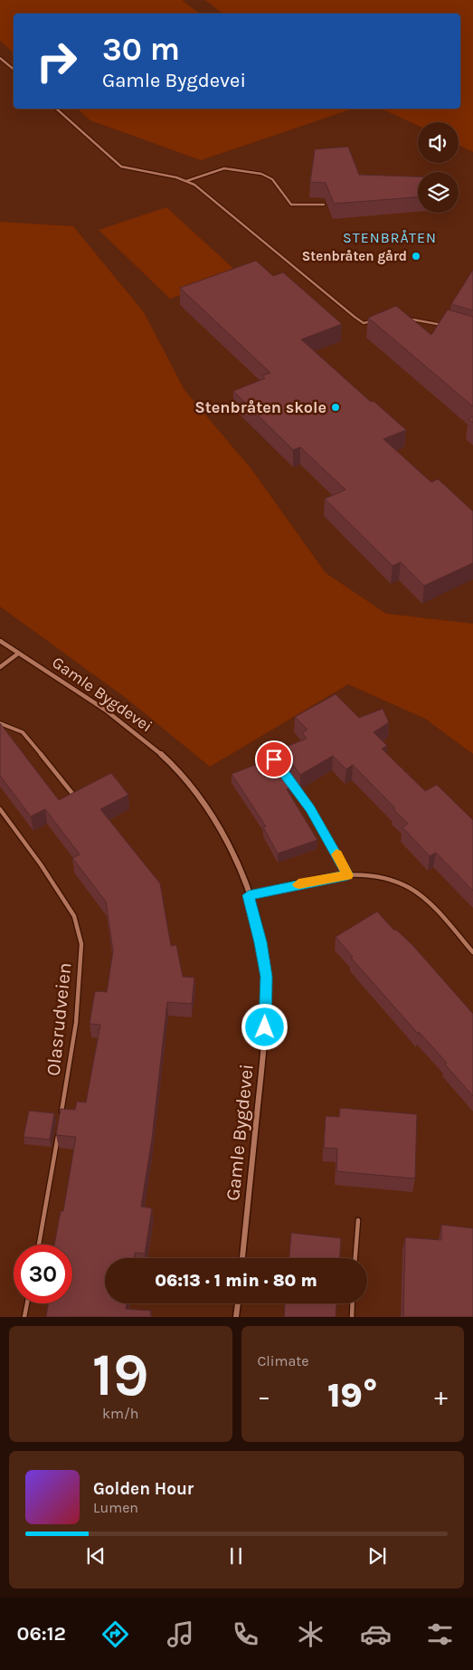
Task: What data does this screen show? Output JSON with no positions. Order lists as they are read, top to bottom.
{
  "streets": {
    "street": ["Gamle Bygdevei"],
    "lane": ["Olasrudveien"]
  },
  "districts": ["STENBRÅTEN"],
  "places": ["Stenbråten gård", "Stenbråten skole"],
  "page": {
    "turn": ["30 m", "Gamle Bygdevei"],
    "limit": "30",
    "trip": "06:13 · 1 min · 80 m",
    "tile": [
      ["19", "km/h"],
      "Climate"
    ],
    "heat": ["−", "19°", "+"],
    "song": ["Golden Hour", "Lumen"],
    "tabs": "06:12"
  }
}
